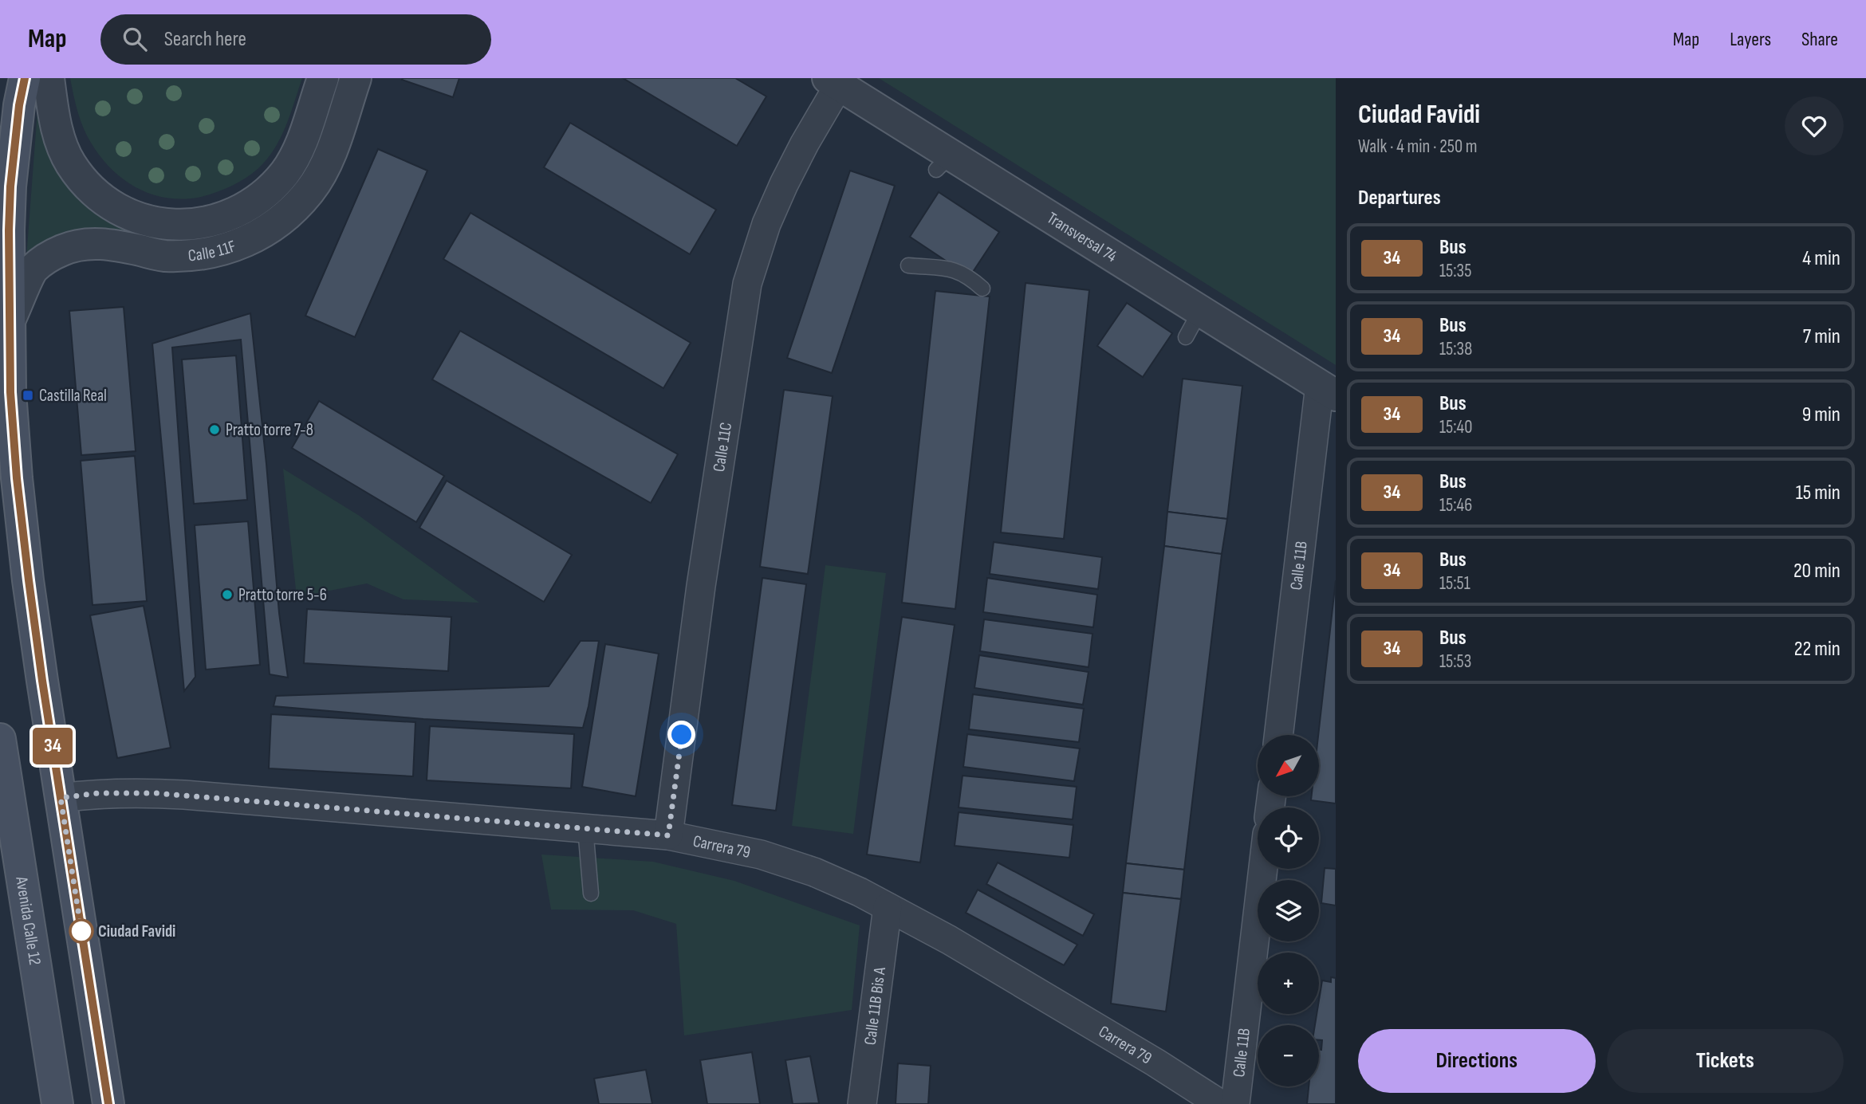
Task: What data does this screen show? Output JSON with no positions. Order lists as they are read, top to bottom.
{
  "streets": {
    "main road": ["Avenida Calle 12"],
    "street": [
      "Transversal 74",
      "Calle 11F",
      "Calle 11C",
      "Calle 11B",
      "Carrera 79",
      "Calle 11B Bis A"
    ]
  },
  "crossings": [
    ["Transversal 74", "Calle 11C"],
    ["Transversal 74", "Calle 11B"],
    ["Calle 11C", "Carrera 79"],
    ["Carrera 79", "Calle 11B Bis A"]
  ],
  "places": {
    "transit": ["Castilla Real"],
    "other": ["Pratto torre 7-8", "Pratto torre 5-6", "Ciudad Favidi"]
  },
  "lines": ["bus line 34"],
  "north": "bottom left",
  "page": {
    "header": "Map",
    "search": "Search here",
    "nav": ["Map", "Layers", "Share"],
    "on_map": "34",
    "heading": [
      ["Ciudad Favidi", "Walk · 4 min · 250 m"],
      "Departures"
    ],
    "list": [
      {
        "mark": "34",
        "name": "Bus",
        "note": "15:35",
        "value": "4 min"
      },
      {
        "mark": "34",
        "name": "Bus",
        "note": "15:38",
        "value": "7 min"
      },
      {
        "mark": "34",
        "name": "Bus",
        "note": "15:40",
        "value": "9 min"
      },
      {
        "mark": "34",
        "name": "Bus",
        "note": "15:46",
        "value": "15 min"
      },
      {
        "mark": "34",
        "name": "Bus",
        "note": "15:51",
        "value": "20 min"
      },
      {
        "mark": "34",
        "name": "Bus",
        "note": "15:53",
        "value": "22 min"
      }
    ],
    "map_buttons": ["+", "−"],
    "buttons": ["Directions", "Tickets"]
  }
}
